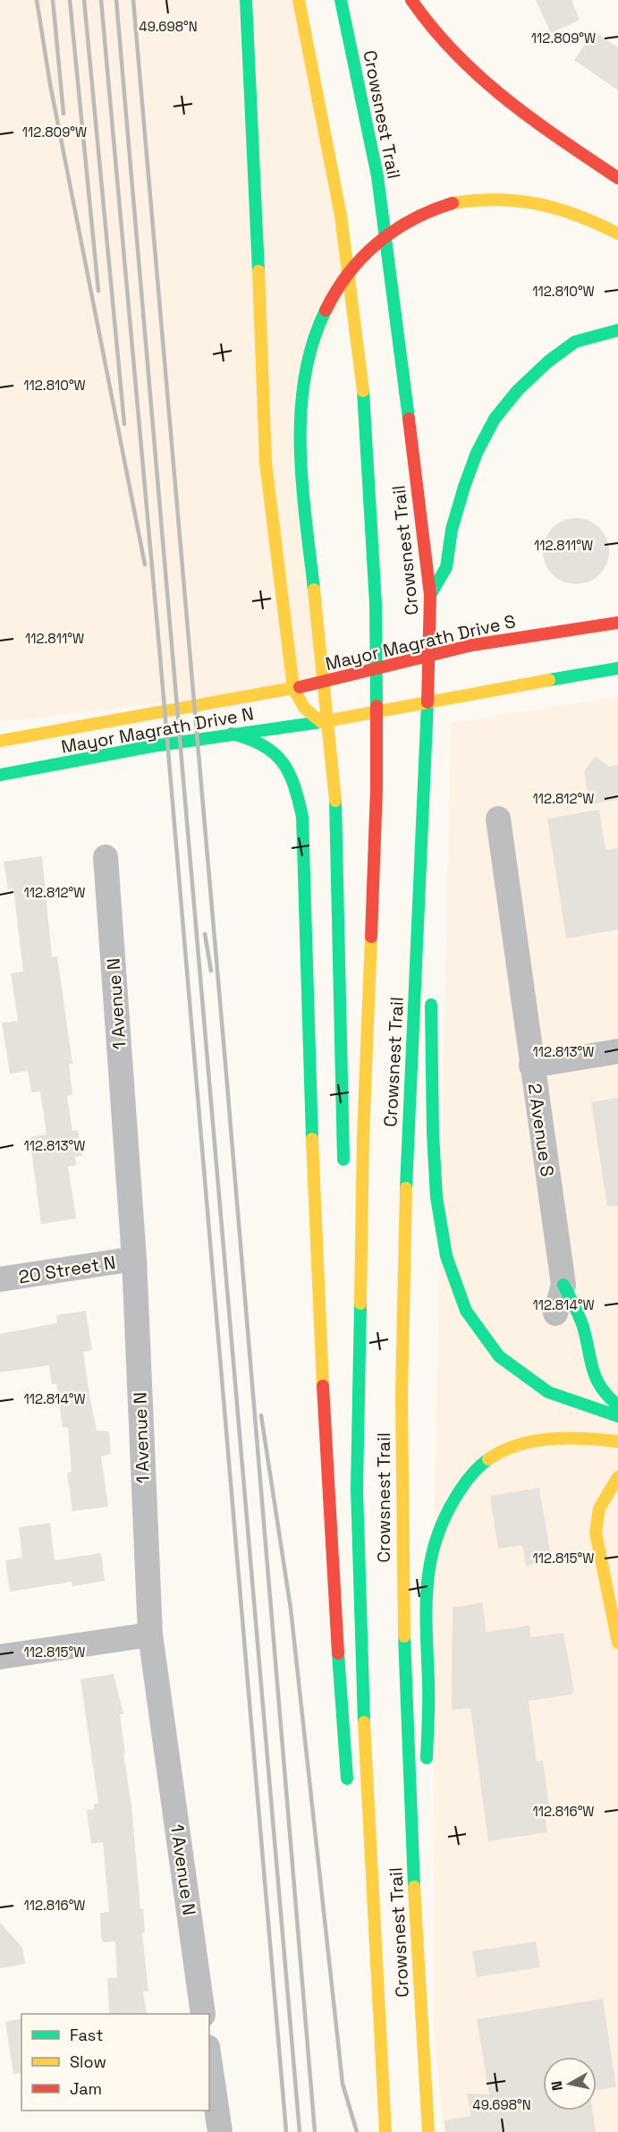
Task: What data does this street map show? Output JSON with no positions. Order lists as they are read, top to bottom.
{
  "streets": {
    "main road": ["Crowsnest Trail", "Mayor Magrath Drive S", "Mayor Magrath Drive N"],
    "street": ["1 Avenue N", "2 Avenue S", "20 Street N"]
  },
  "crossings": [
    ["Mayor Magrath Drive S", "Mayor Magrath Drive N"],
    ["1 Avenue N", "20 Street N"]
  ],
  "legend": ["Fast", "Slow", "Jam"],
  "north": "left",
  "coordinates": [
    "49.698°N",
    "112.809°W",
    "112.810°W",
    "112.811°W",
    "112.812°W",
    "112.813°W",
    "112.814°W",
    "112.815°W",
    "112.816°W"
  ]
}
